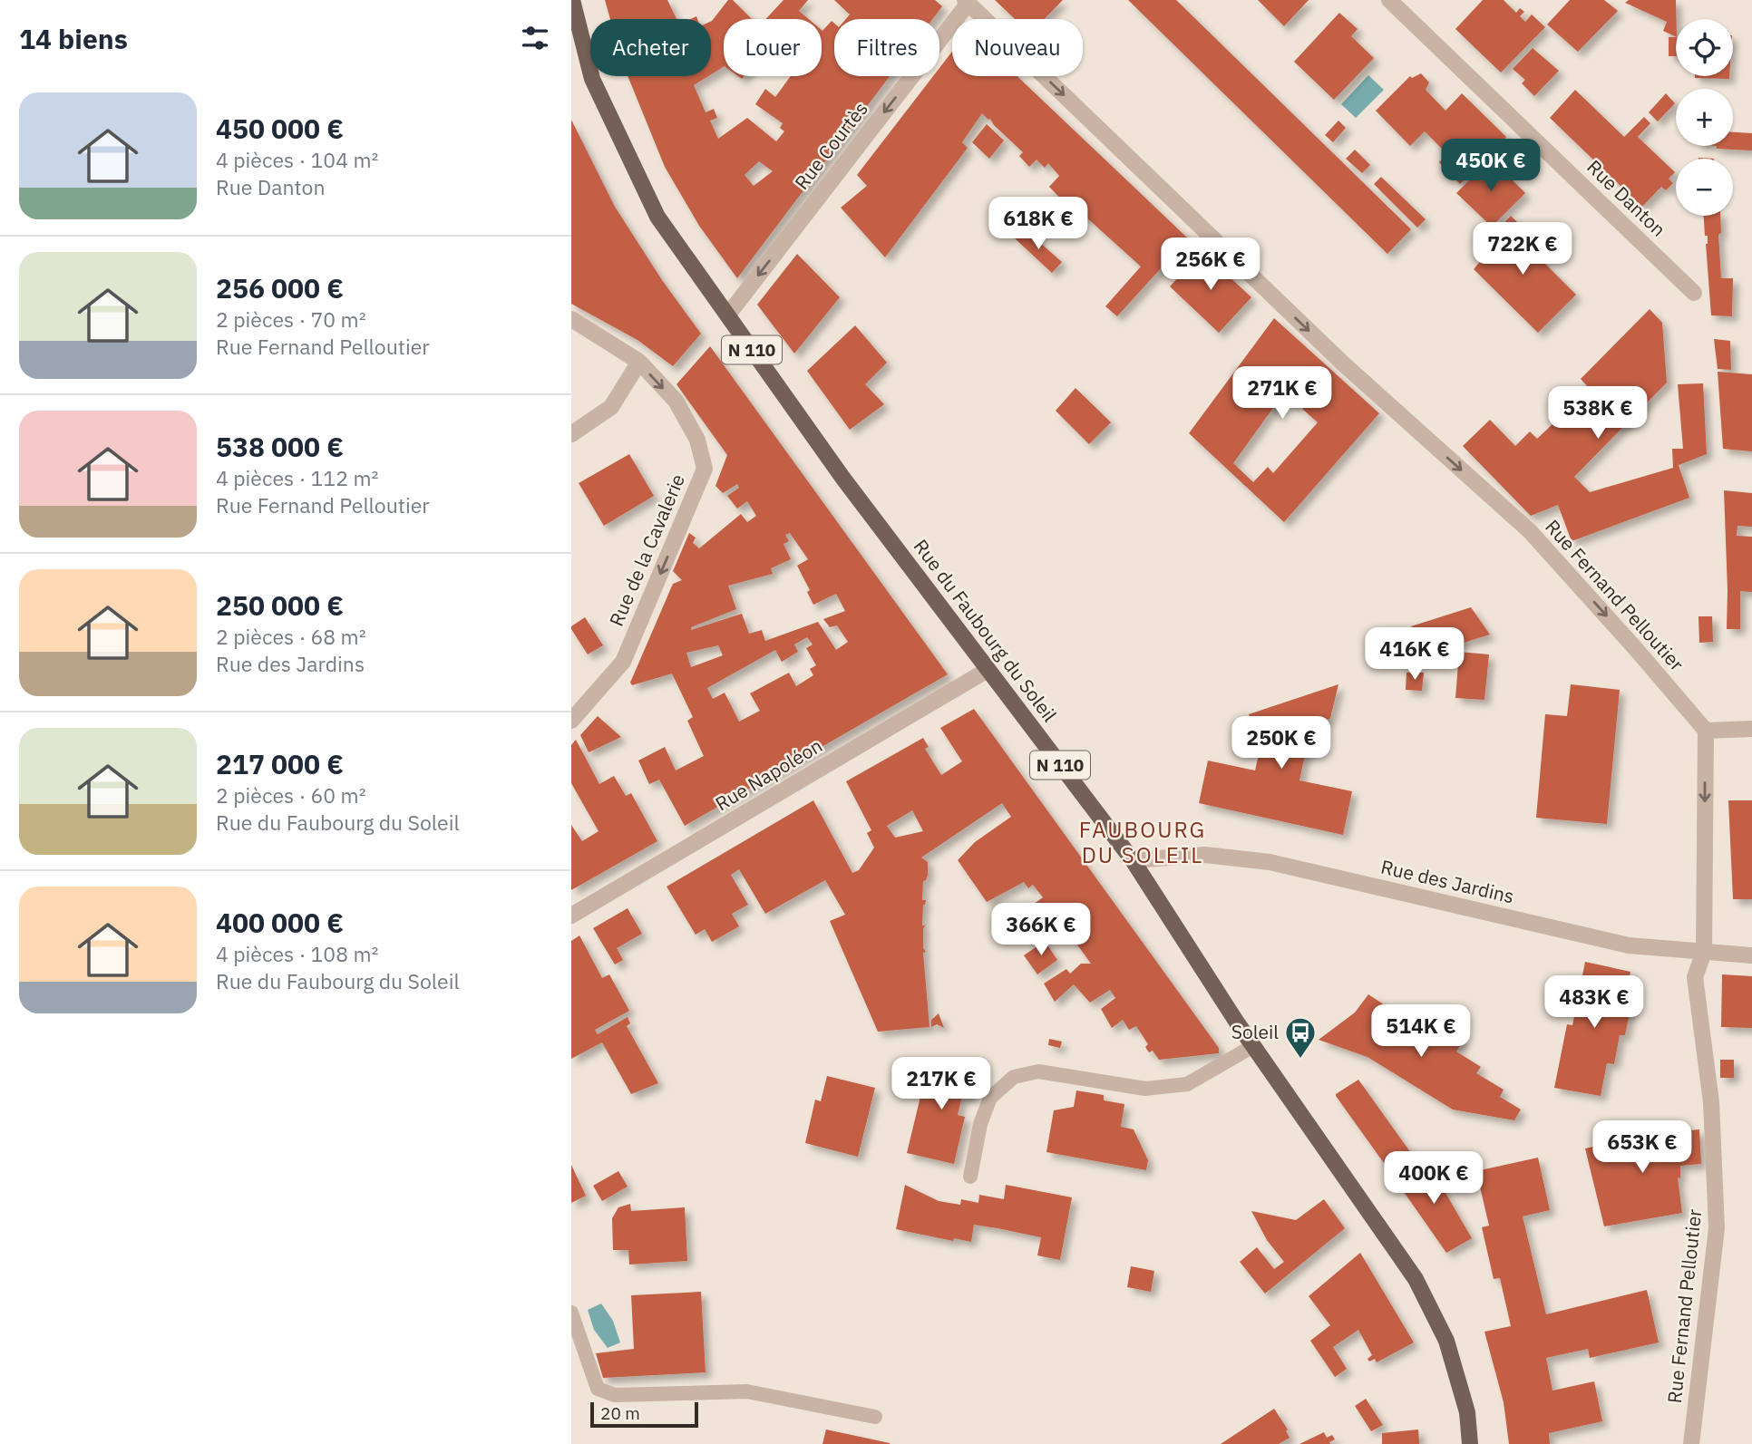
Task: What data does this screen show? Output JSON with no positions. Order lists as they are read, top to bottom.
{
  "streets": {
    "main road": ["N 110", "Rue du Faubourg du Soleil"],
    "street": [
      "Rue Courtès",
      "Rue Danton",
      "Rue de la Cavalerie",
      "Rue Fernand Pelloutier",
      "Rue Napoléon",
      "Rue des Jardins"
    ]
  },
  "crossings": [
    ["Rue Courtès", "Rue Fernand Pelloutier"],
    ["Rue Courtès", "Rue du Faubourg du Soleil"],
    ["Rue Fernand Pelloutier", "Rue des Jardins"],
    ["Rue du Faubourg du Soleil", "Rue Napoléon"],
    ["Rue du Faubourg du Soleil", "Rue des Jardins"]
  ],
  "one_way": ["Rue Courtès", "Rue de la Cavalerie", "Rue Fernand Pelloutier"],
  "districts": ["FAUBOURG DU SOLEIL"],
  "places": {
    "bus stop": ["Soleil"]
  },
  "scale_bar": "20 m",
  "page": {
    "heading": "14 biens",
    "map_buttons": ["+", "−"],
    "chip": [
      "Acheter",
      "Louer",
      "Filtres",
      "Nouveau"
    ],
    "list": [
      {
        "name": "450 000 €",
        "note": "4 pièces · 104 m² · Rue Danton"
      },
      {
        "name": "256 000 €",
        "note": "2 pièces · 70 m² · Rue Fernand Pelloutier"
      },
      {
        "name": "538 000 €",
        "note": "4 pièces · 112 m² · Rue Fernand Pelloutier"
      },
      {
        "name": "250 000 €",
        "note": "2 pièces · 68 m² · Rue des Jardins"
      },
      {
        "name": "217 000 €",
        "note": "2 pièces · 60 m² · Rue du Faubourg du Soleil"
      },
      {
        "name": "400 000 €",
        "note": "4 pièces · 108 m² · Rue du Faubourg du Soleil"
      }
    ],
    "price": [
      "450K €",
      "618K €",
      "722K €",
      "256K €",
      "271K €",
      "538K €",
      "416K €",
      "250K €",
      "366K €",
      "483K €",
      "514K €",
      "217K €",
      "653K €",
      "400K €"
    ],
    "scale": "20 m"
  }
}
